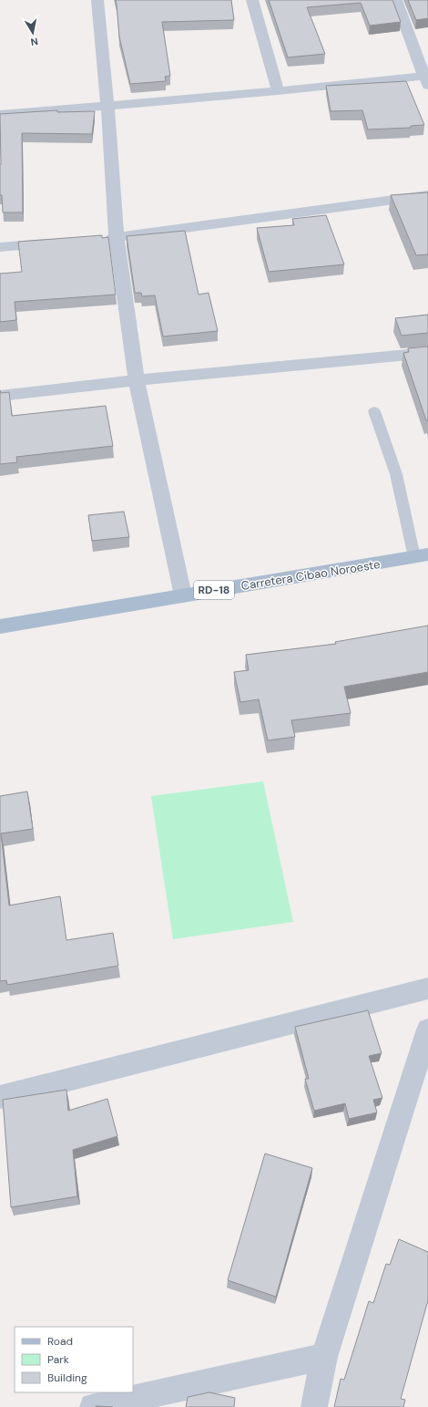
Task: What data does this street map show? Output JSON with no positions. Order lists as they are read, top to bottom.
{
  "streets": {
    "main road": ["Carretera Cibao Noroeste", "RD-18"]
  },
  "legend": ["Road", "Park", "Building"],
  "north": "bottom"
}
